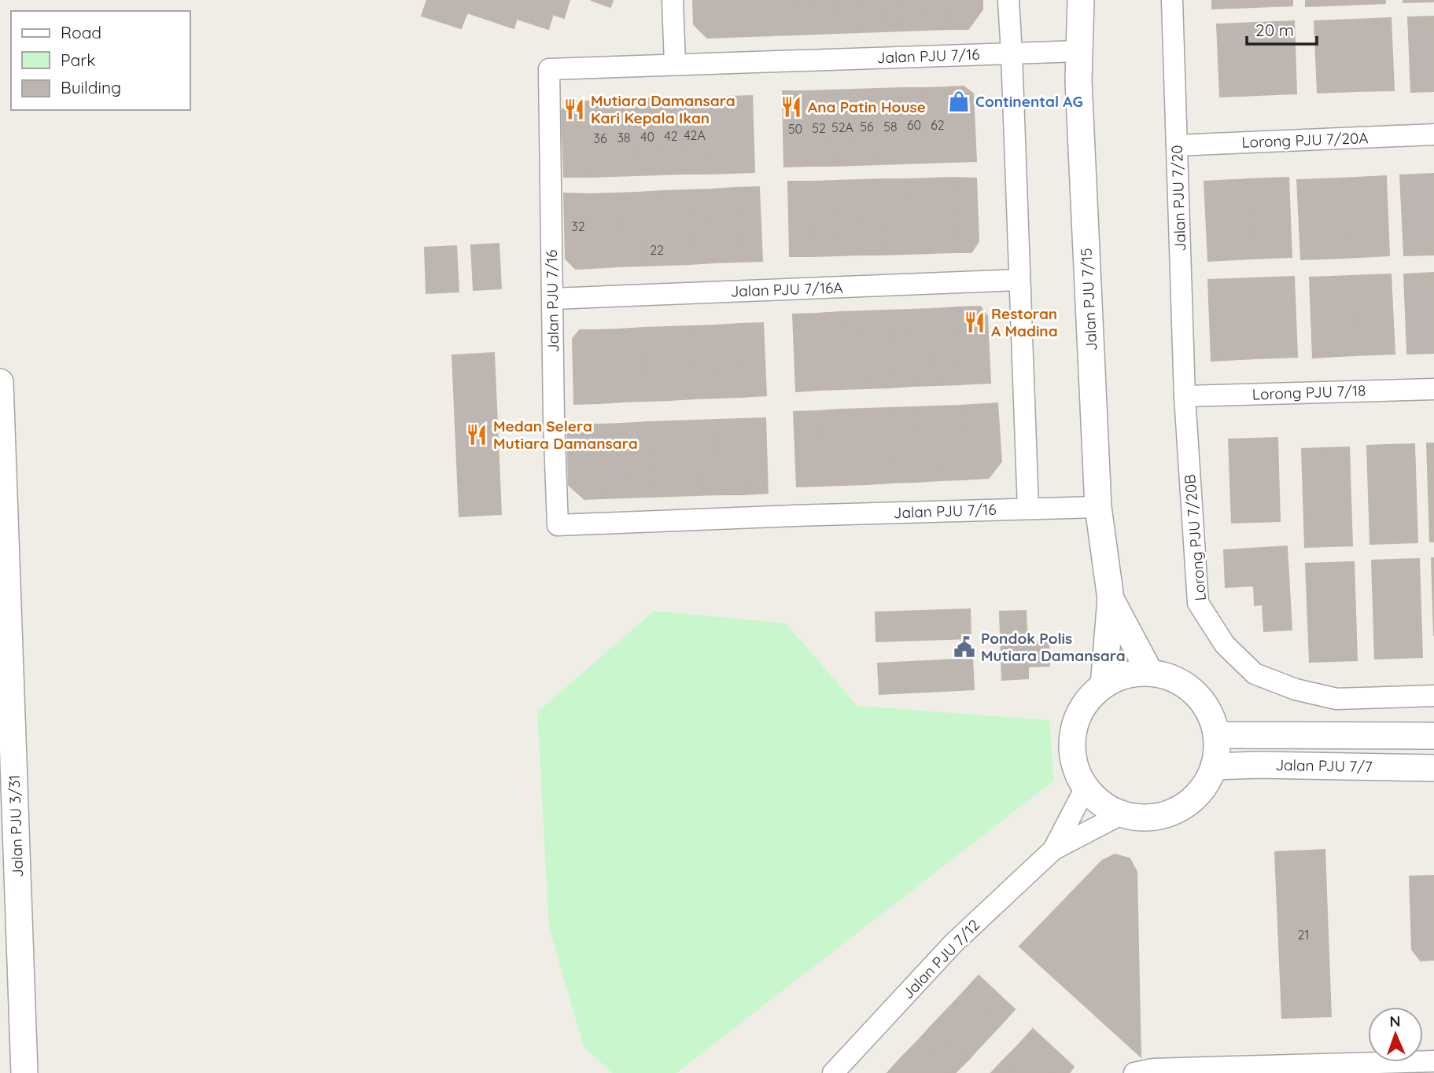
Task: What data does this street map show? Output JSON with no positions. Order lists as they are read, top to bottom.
{
  "streets": {
    "street": [
      "Jalan PJU 7/16",
      "Lorong PJU 7/20A",
      "Jalan PJU 7/20",
      "Jalan PJU 7/16A",
      "Jalan PJU 7/15",
      "Lorong PJU 7/18",
      "Lorong PJU 7/20B",
      "Jalan PJU 7/7",
      "Jalan PJU 3/31",
      "Jalan PJU 7/12"
    ]
  },
  "crossings": [
    ["Jalan PJU 7/16", "Jalan PJU 7/16A"],
    ["Jalan PJU 7/16", "Jalan PJU 7/15"],
    ["Lorong PJU 7/20A", "Jalan PJU 7/20"],
    ["Jalan PJU 7/20", "Lorong PJU 7/18"],
    ["Jalan PJU 7/20", "Lorong PJU 7/20B"],
    ["Jalan PJU 7/15", "Jalan PJU 7/7"],
    ["Jalan PJU 7/15", "Jalan PJU 7/12"],
    ["Lorong PJU 7/18", "Lorong PJU 7/20B"],
    ["Jalan PJU 7/7", "Jalan PJU 7/12"]
  ],
  "places": {
    "shop": ["Continental AG"],
    "restaurant": [
      "Ana Patin House",
      "Mutiara Damansara Kari Kepala Ikan",
      "Restoran A Madina",
      "Medan Selera Mutiara Damansara"
    ],
    "public building": ["Pondok Polis Mutiara Damansara"]
  },
  "house_numbers": [
    "60",
    "62",
    "56",
    "58",
    "52A",
    "52",
    "50",
    "42A",
    "42",
    "40",
    "38",
    "36",
    "32",
    "22",
    "21"
  ],
  "legend": ["Road", "Park", "Building"],
  "scale_bar": "20 m",
  "north": "top"
}
